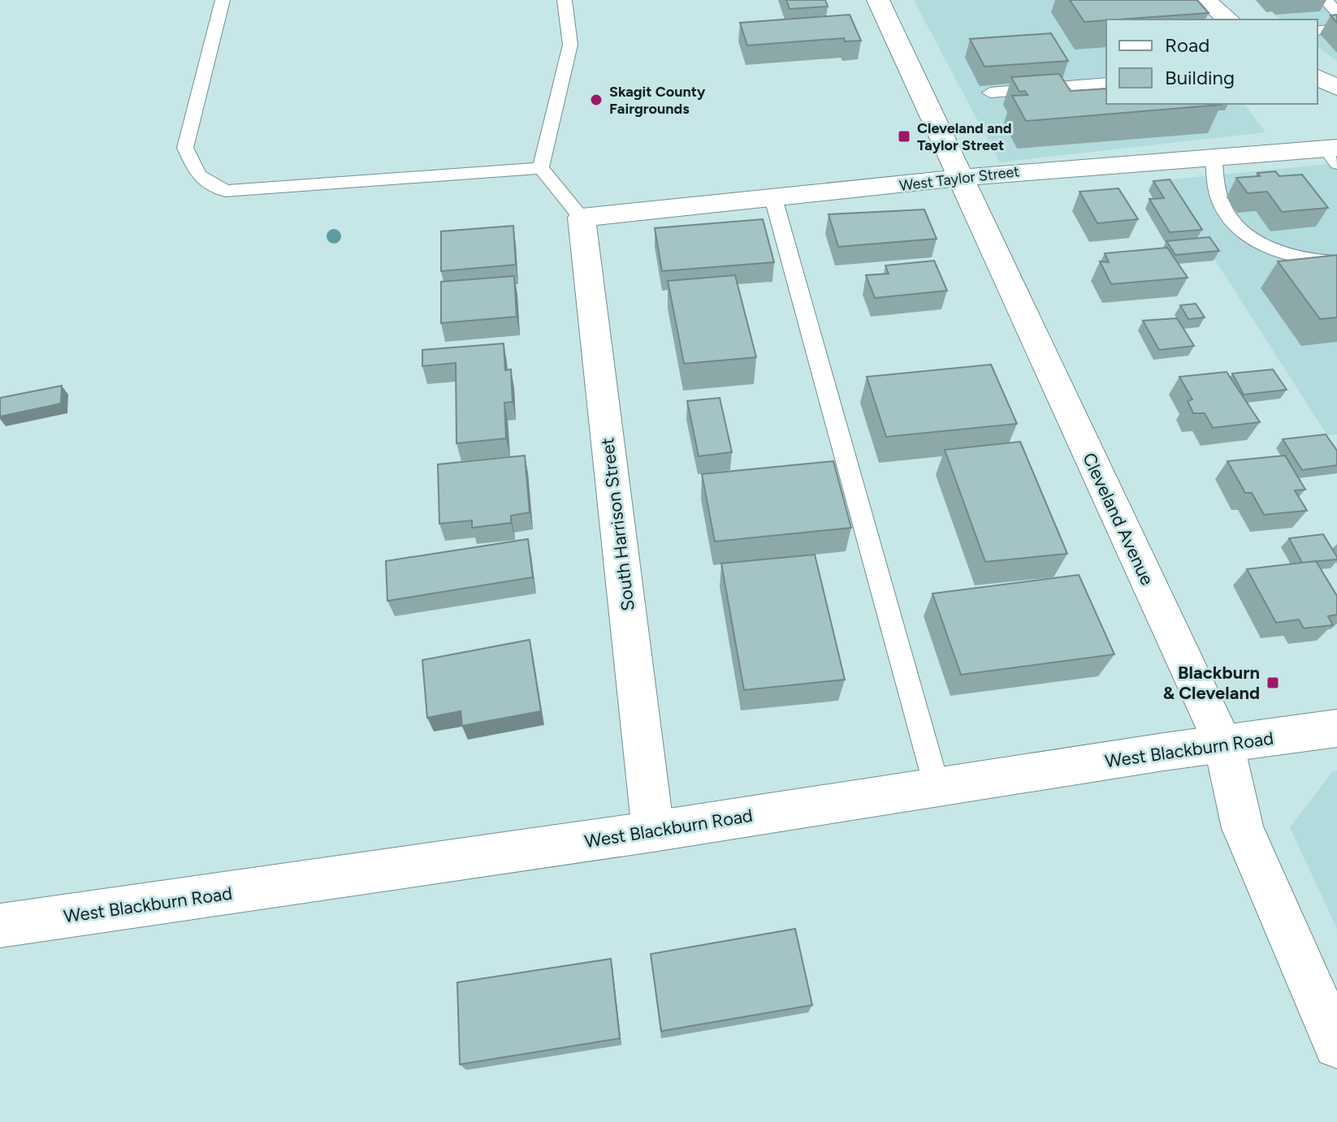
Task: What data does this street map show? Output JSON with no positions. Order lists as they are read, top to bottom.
{
  "streets": {
    "street": [
      "West Taylor Street",
      "Cleveland Avenue",
      "South Harrison Street",
      "West Blackburn Road"
    ]
  },
  "crossings": [
    ["West Taylor Street", "Cleveland Avenue"],
    ["West Taylor Street", "South Harrison Street"],
    ["Cleveland Avenue", "West Blackburn Road"],
    ["South Harrison Street", "West Blackburn Road"]
  ],
  "places": {
    "other": ["Skagit County Fairgrounds"],
    "transit": ["Cleveland and Taylor Street", "Blackburn & Cleveland"]
  },
  "legend": ["Road", "Building"]
}
